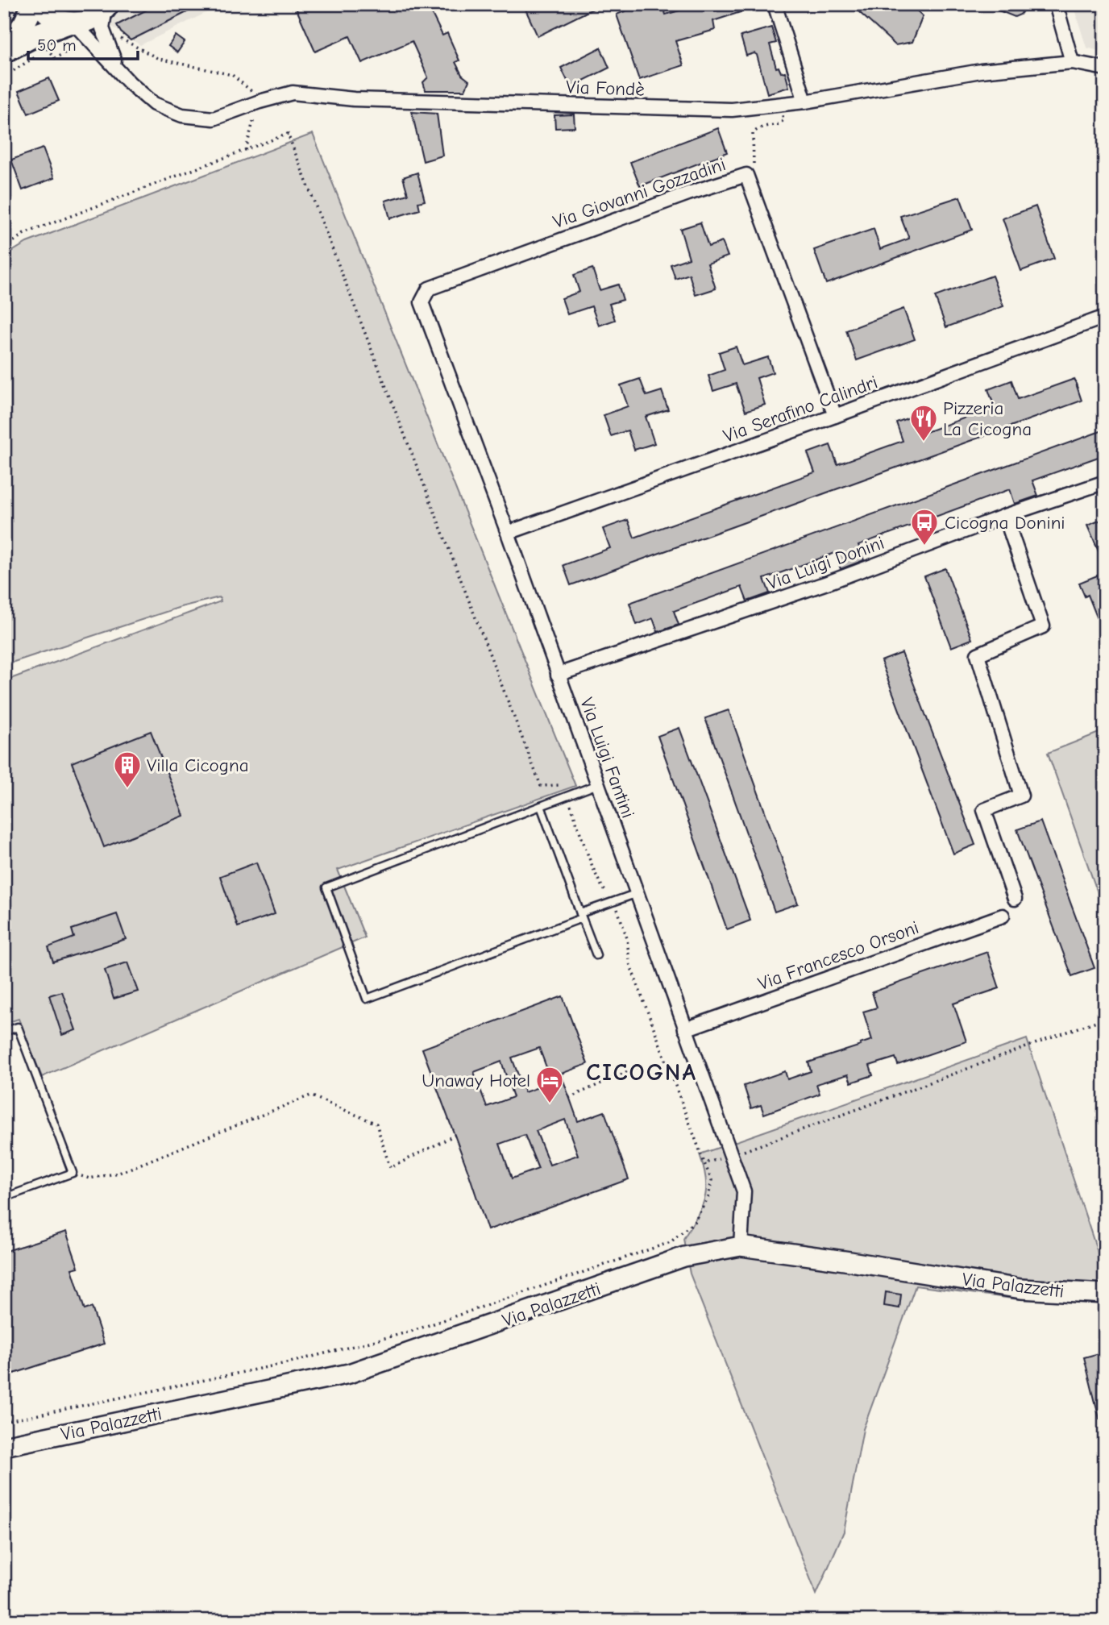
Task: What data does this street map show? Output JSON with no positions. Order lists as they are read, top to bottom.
{
  "streets": {
    "main road": ["Via Palazzetti"],
    "street": [
      "Via Fondè",
      "Via Giovanni Gozzadini",
      "Via Serafino Calindri",
      "Via Luigi Donini",
      "Via Luigi Fantini",
      "Via Francesco Orsoni"
    ]
  },
  "crossings": [
    ["Via Giovanni Gozzadini", "Via Serafino Calindri"],
    ["Via Giovanni Gozzadini", "Via Luigi Fantini"],
    ["Via Serafino Calindri", "Via Luigi Fantini"],
    ["Via Luigi Donini", "Via Luigi Fantini"],
    ["Via Luigi Fantini", "Via Francesco Orsoni"],
    ["Via Luigi Fantini", "Via Palazzetti"]
  ],
  "districts": ["CICOGNA"],
  "places": {
    "restaurant": ["Pizzeria La Cicogna"],
    "bus stop": ["Cicogna Donini"],
    "building": ["Villa Cicogna"],
    "hotel": ["Unaway Hotel"]
  },
  "scale_bar": "50 m"
}
